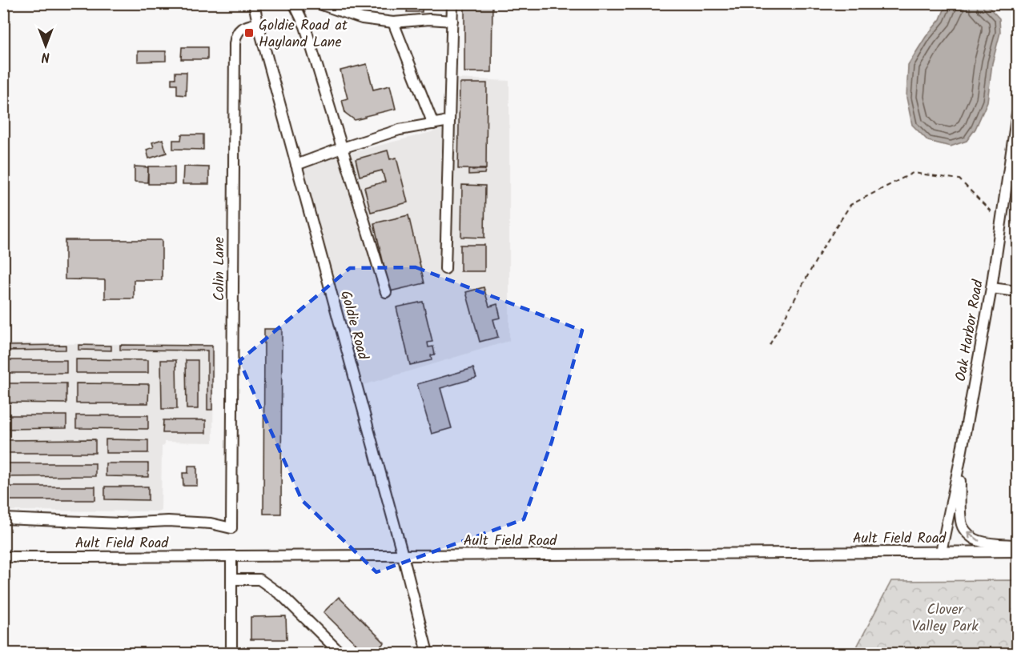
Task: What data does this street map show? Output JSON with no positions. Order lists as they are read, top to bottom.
{
  "streets": {
    "street": [
      "Colin Lane",
      "Goldie Road",
      "Oak Harbor Road",
      "Ault Field Road"
    ]
  },
  "crossings": [
    ["Colin Lane", "Goldie Road"],
    ["Goldie Road", "Ault Field Road"],
    ["Oak Harbor Road", "Ault Field Road"]
  ],
  "parks": ["Clover Valley Park"],
  "places": {
    "transit": ["Goldie Road at Hayland Lane"]
  },
  "north": "bottom"
}
